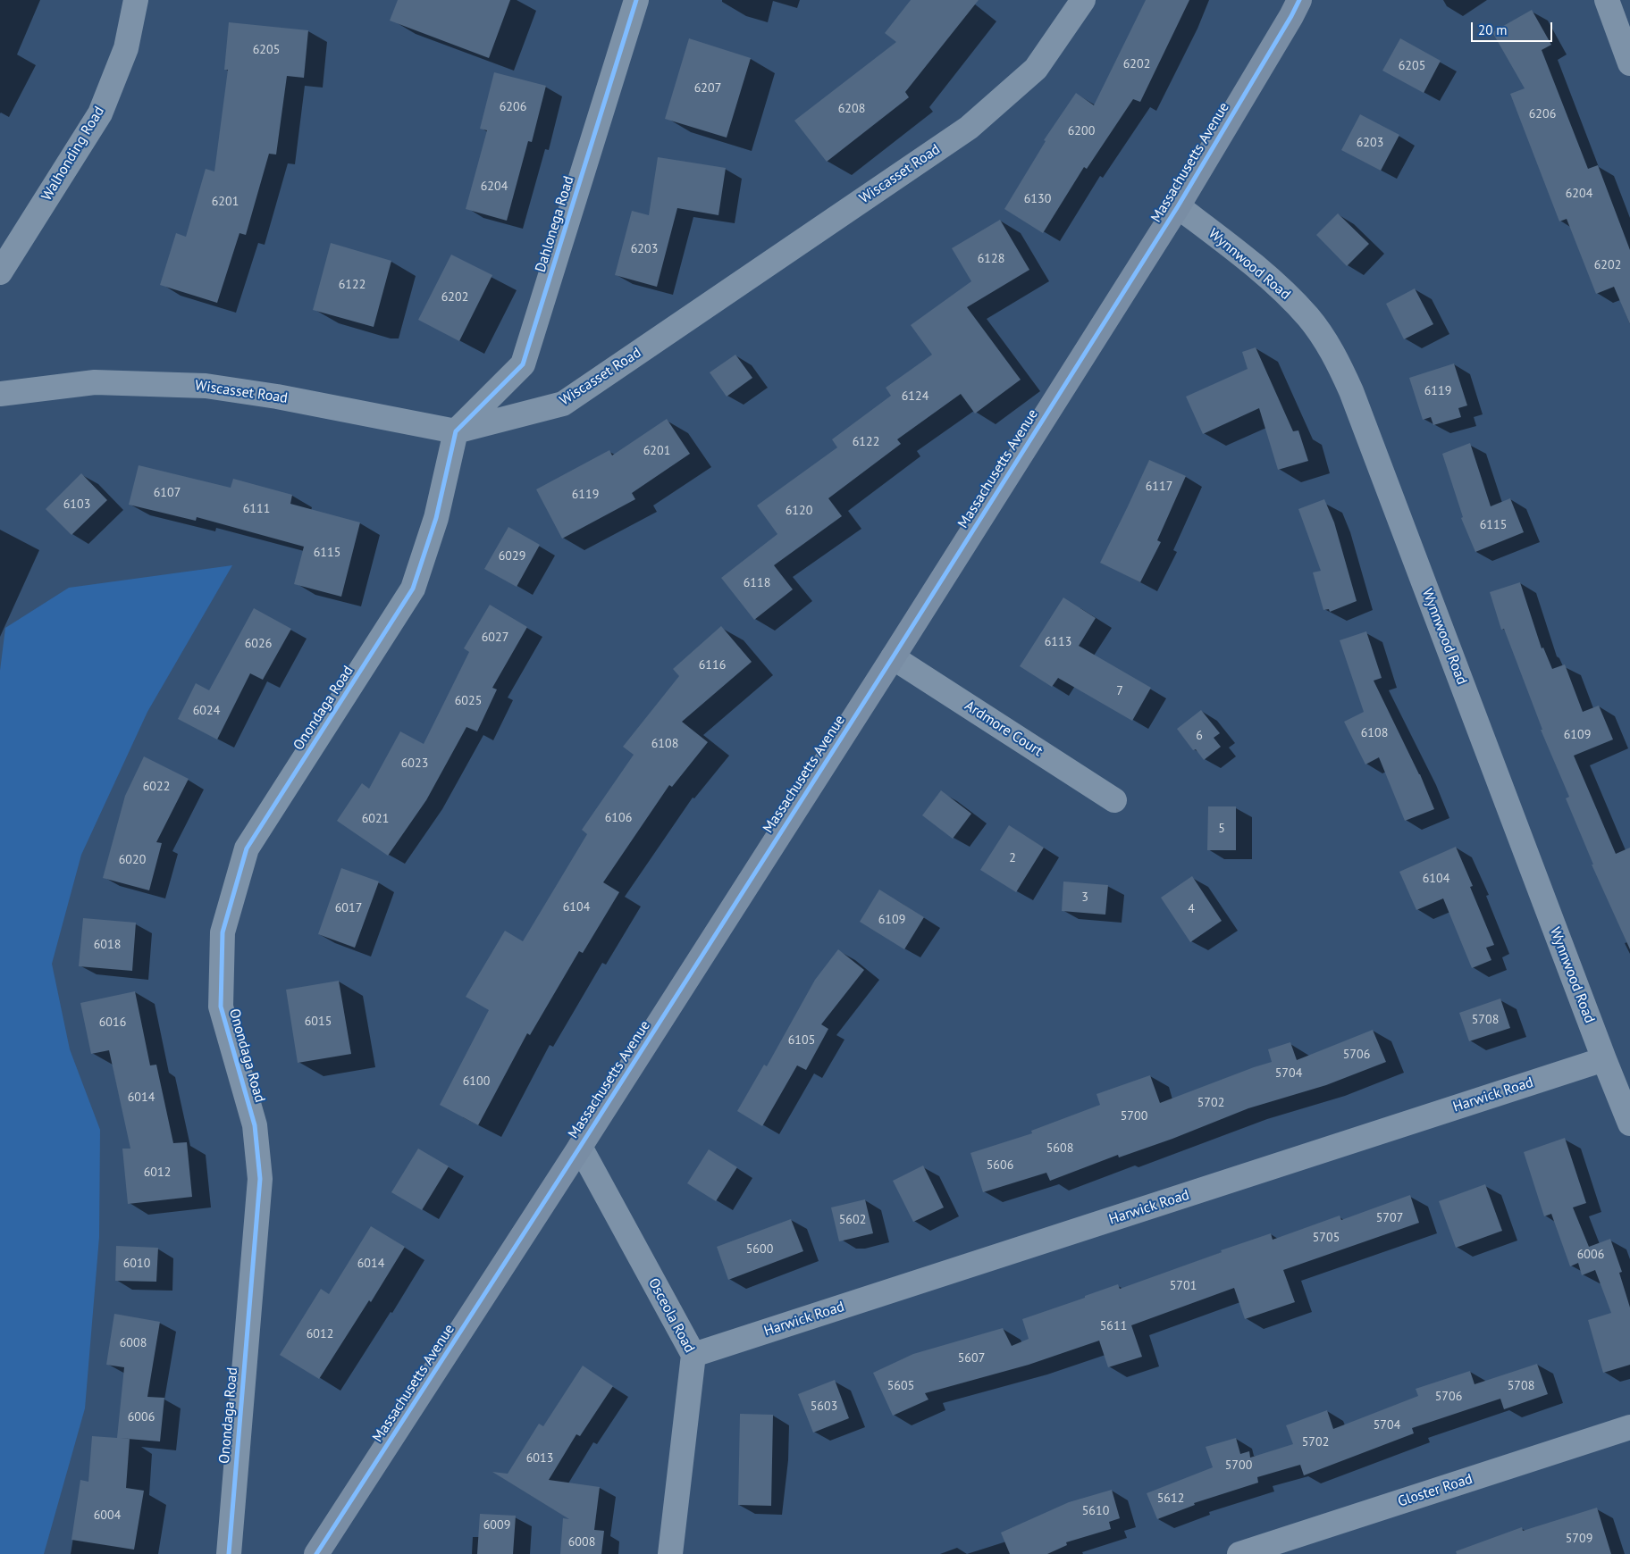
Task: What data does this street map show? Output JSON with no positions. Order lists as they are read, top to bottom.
{
  "streets": {
    "main road": ["Massachusetts Avenue"],
    "street": [
      "Walhonding Road",
      "Wiscasset Road",
      "Dahlonega Road",
      "Wynnwood Road",
      "Onondaga Road",
      "Ardmore Court",
      "Harwick Road",
      "Osceola Road",
      "Gloster Road"
    ]
  },
  "crossings": [
    ["Massachusetts Avenue", "Wynnwood Road"],
    ["Massachusetts Avenue", "Ardmore Court"],
    ["Massachusetts Avenue", "Osceola Road"],
    ["Wiscasset Road", "Dahlonega Road"],
    ["Wiscasset Road", "Onondaga Road"],
    ["Dahlonega Road", "Onondaga Road"],
    ["Wynnwood Road", "Harwick Road"],
    ["Harwick Road", "Osceola Road"]
  ],
  "house_numbers": [
    "6205",
    "6202",
    "6205",
    "6207",
    "6206",
    "6208",
    "6206",
    "6200",
    "6203",
    "6204",
    "6204",
    "6130",
    "6201",
    "6203",
    "6128",
    "6202",
    "6122",
    "6202",
    "6119",
    "6124",
    "6122",
    "6201",
    "6117",
    "6107",
    "6119",
    "6103",
    "6111",
    "6120",
    "6115",
    "6115",
    "6029",
    "6118",
    "6027",
    "6113",
    "6026",
    "6116",
    "7",
    "6025",
    "6024",
    "6108",
    "6109",
    "6",
    "6108",
    "6023",
    "6022",
    "6106",
    "6021",
    "5",
    "2",
    "6020",
    "6104",
    "3",
    "6104",
    "6017",
    "4",
    "6109",
    "6018",
    "5708",
    "6015",
    "6016",
    "6105",
    "5706",
    "5704",
    "6100",
    "6014",
    "5702",
    "5700",
    "5608",
    "5606",
    "6012",
    "5707",
    "5602",
    "5705",
    "5600",
    "6006",
    "6010",
    "6014",
    "5701",
    "5611",
    "6012",
    "6008",
    "5607",
    "5605",
    "5708",
    "5706",
    "5603",
    "6006",
    "5704",
    "5702",
    "6013",
    "5700",
    "5612",
    "5610",
    "6004",
    "6009",
    "5709",
    "6008"
  ],
  "scale_bar": "20 m"
}
